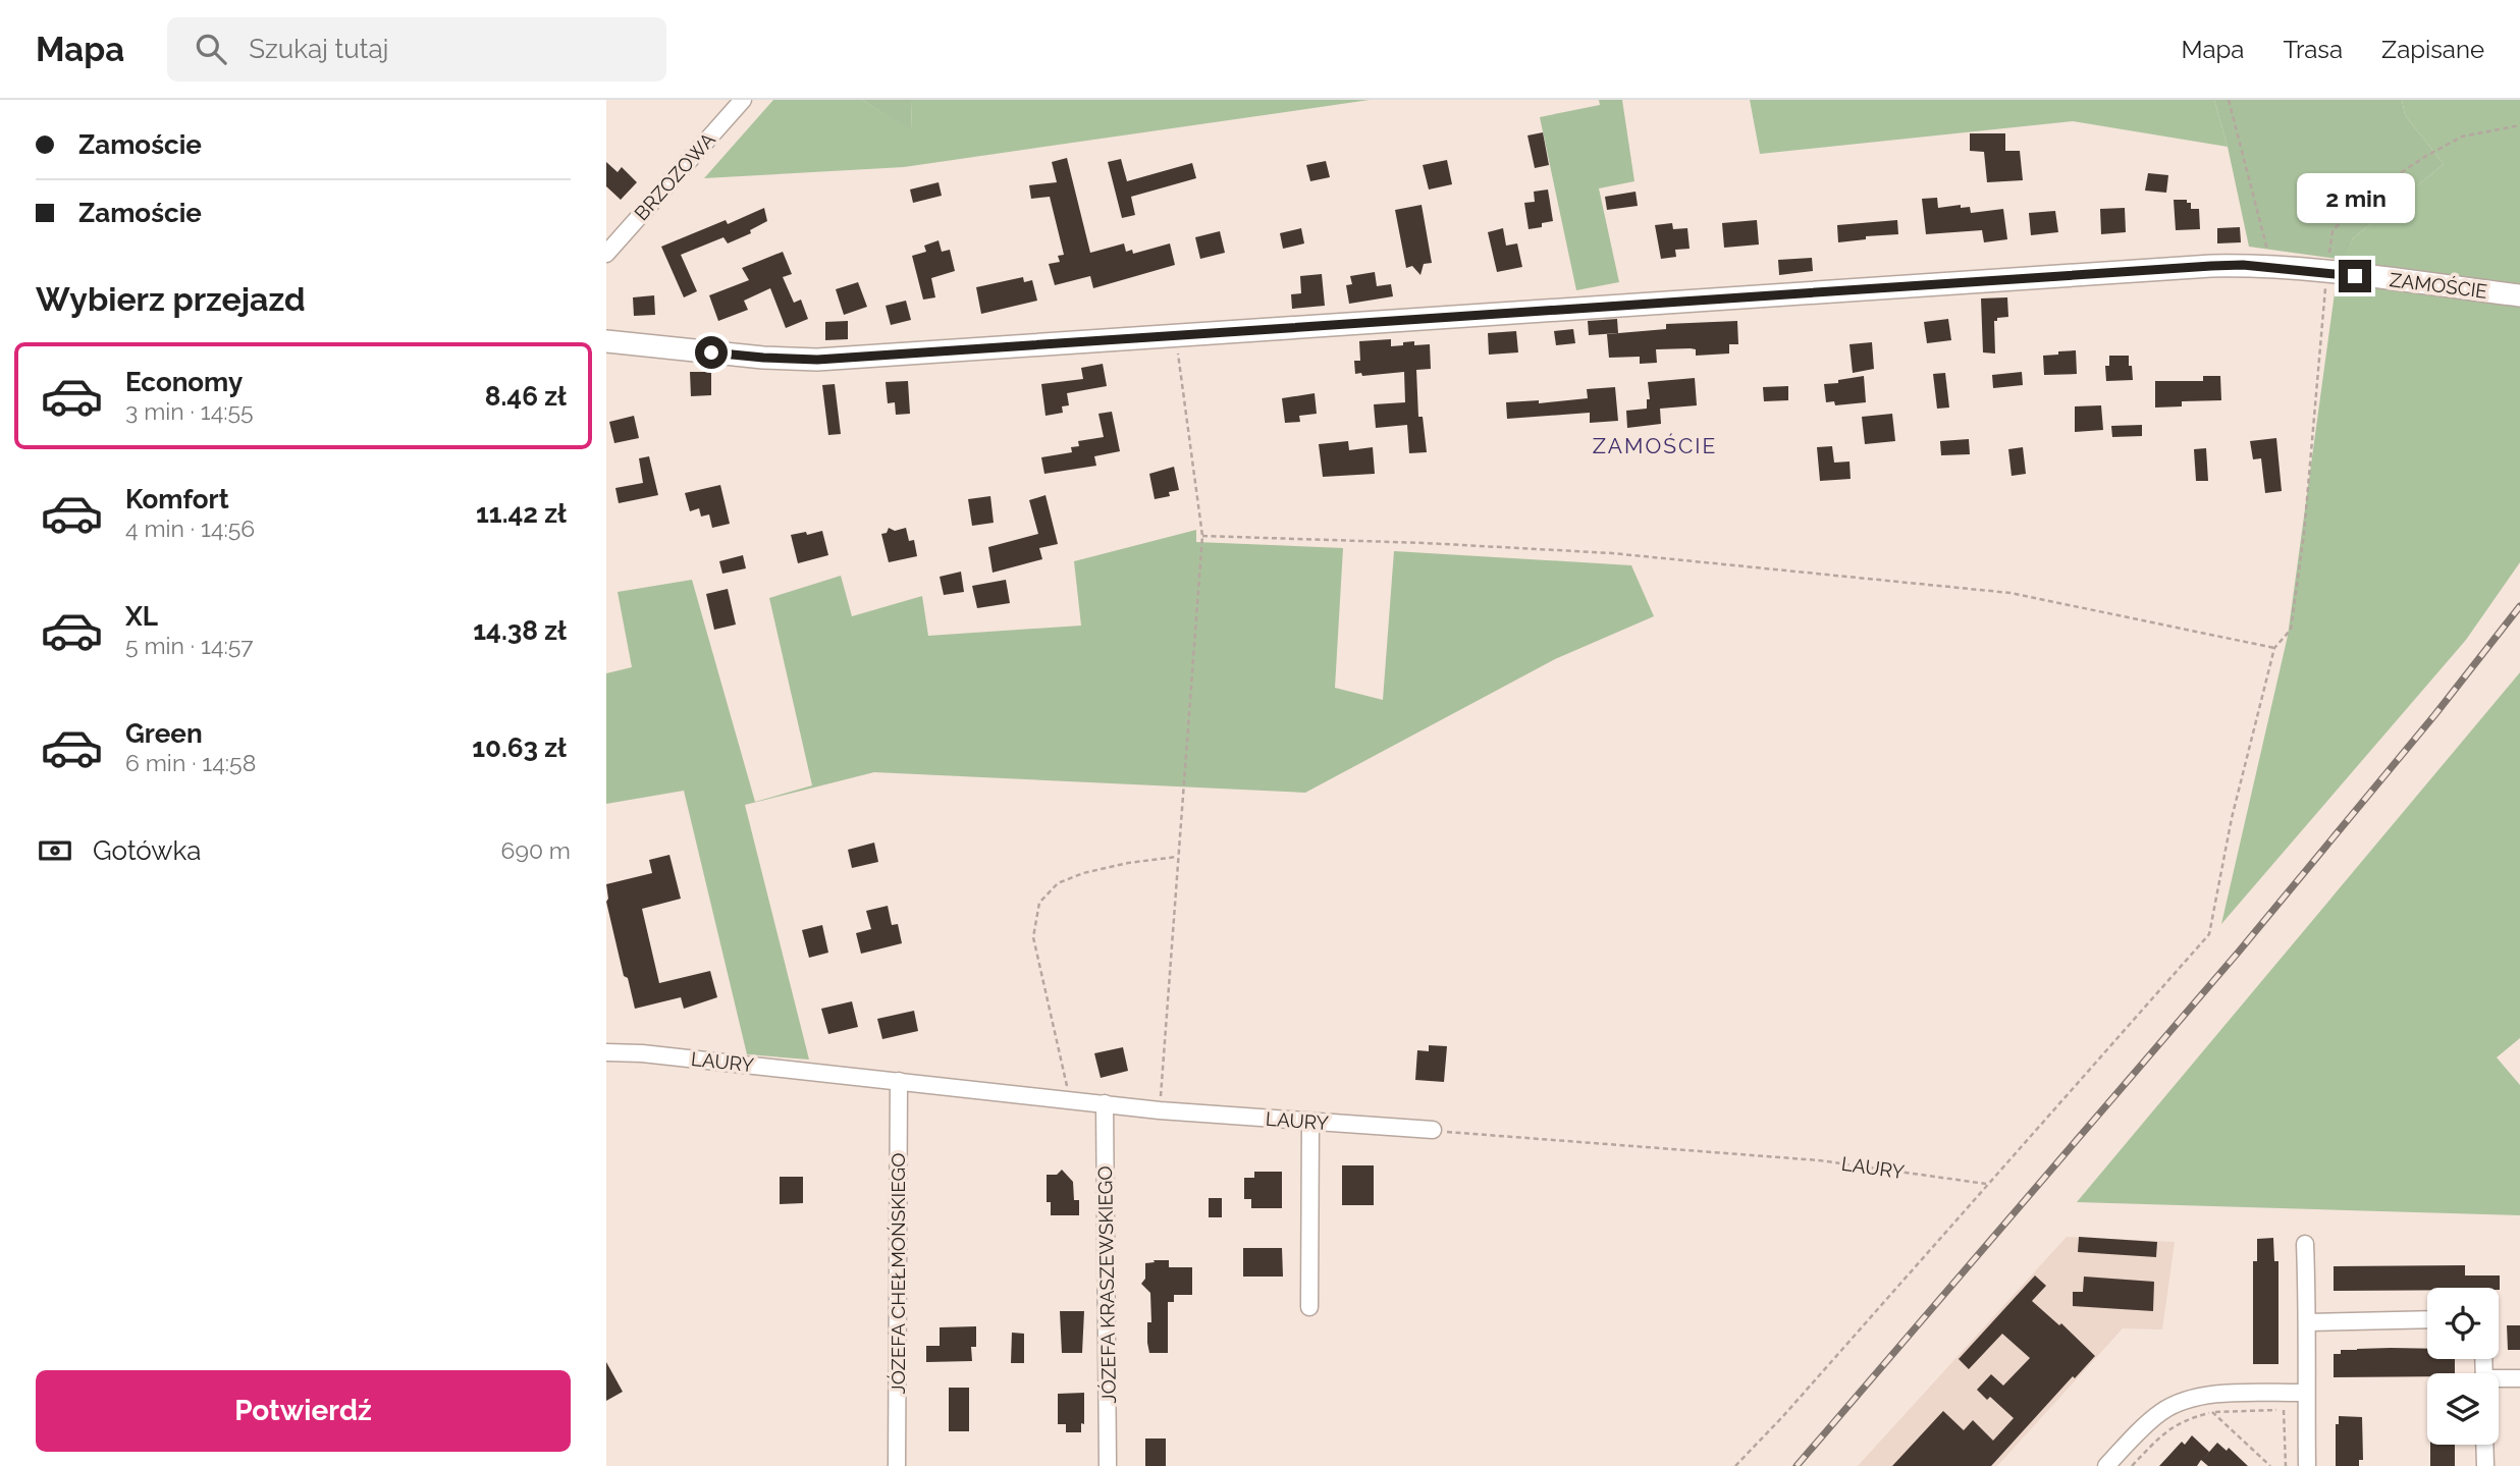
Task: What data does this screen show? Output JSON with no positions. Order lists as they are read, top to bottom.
{
  "streets": {
    "street": [
      "BRZOZOWA",
      "ZAMOŚCIE",
      "LAURY",
      "JÓZEFA CHEŁMOŃSKIEGO",
      "JÓZEFA KRASZEWSKIEGO"
    ]
  },
  "crossings": [
    ["LAURY", "JÓZEFA CHEŁMOŃSKIEGO"],
    ["LAURY", "JÓZEFA KRASZEWSKIEGO"]
  ],
  "districts": ["ZAMOŚCIE"],
  "page": {
    "header": "Mapa",
    "search": "Szukaj tutaj",
    "nav": ["Mapa", "Trasa", "Zapisane"],
    "banner": ["Zamoście", "Zamoście"],
    "bubble": "2 min",
    "heading": "Wybierz przejazd",
    "list": [
      {
        "name": "Economy",
        "note": "3 min · 14:55",
        "value": "8.46 zł"
      },
      {
        "name": "Komfort",
        "note": "4 min · 14:56",
        "value": "11.42 zł"
      },
      {
        "name": "XL",
        "note": "5 min · 14:57",
        "value": "14.38 zł"
      },
      {
        "name": "Green",
        "note": "6 min · 14:58",
        "value": "10.63 zł"
      }
    ],
    "pay": ["Gotówka", "690 m"],
    "buttons": "Potwierdź"
  }
}
